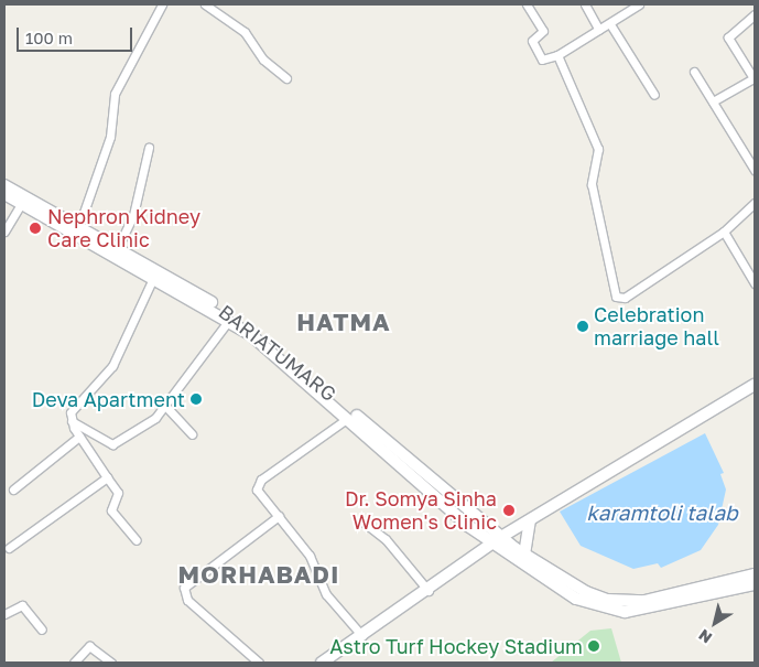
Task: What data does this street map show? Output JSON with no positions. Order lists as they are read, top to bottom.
{
  "streets": {
    "main road": ["BARIATUMARG"]
  },
  "districts": ["HATMA", "MORHABADI"],
  "water": ["karamtoli talab"],
  "places": [
    "Nephron Kidney Care Clinic",
    "Celebration marriage hall",
    "Deva Apartment",
    "Dr. Somya Sinha Women's Clinic",
    "Astro Turf Hockey Stadium"
  ],
  "scale_bar": "100 m",
  "north": "bottom left"
}
